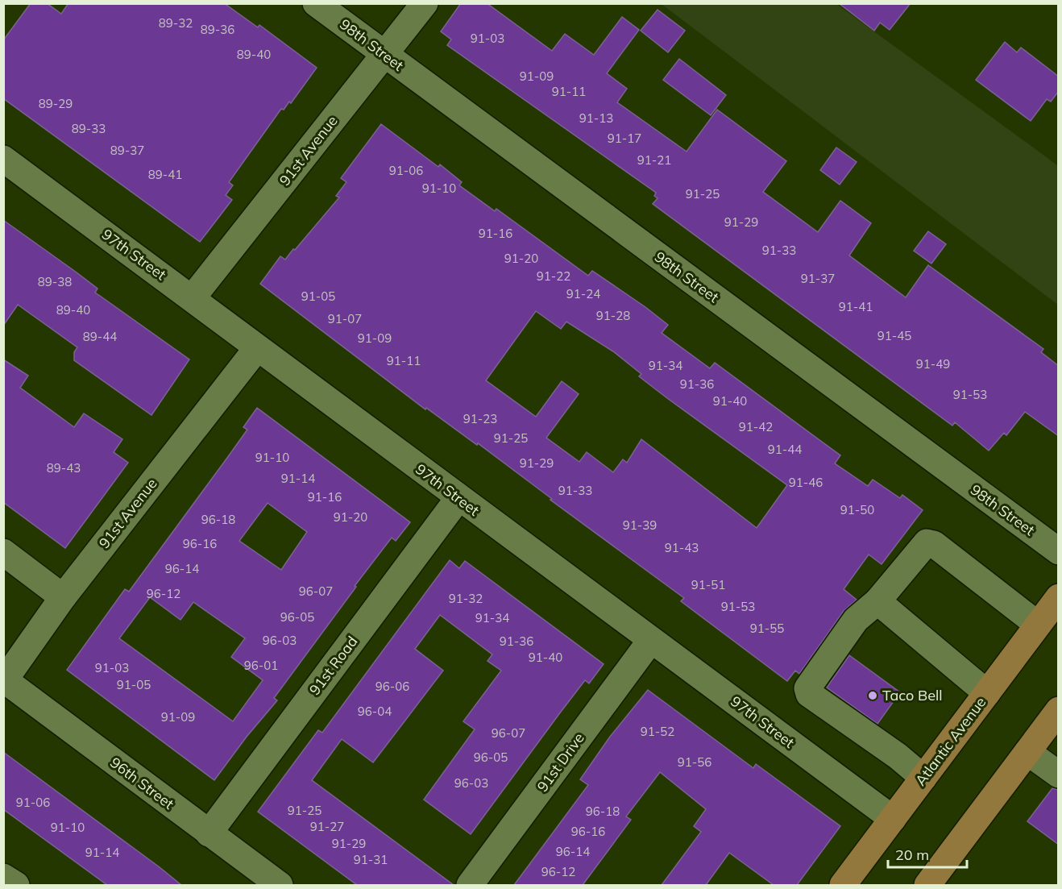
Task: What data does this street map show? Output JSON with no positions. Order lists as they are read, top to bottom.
{
  "streets": {
    "main road": ["Atlantic Avenue"],
    "street": [
      "98th Street",
      "91st Avenue",
      "97th Street",
      "91st Road",
      "91st Drive",
      "96th Street"
    ]
  },
  "crossings": [
    ["98th Street", "91st Avenue"],
    ["91st Avenue", "97th Street"],
    ["91st Avenue", "96th Street"],
    ["97th Street", "91st Road"],
    ["97th Street", "Atlantic Avenue"],
    ["97th Street", "91st Drive"],
    ["91st Road", "96th Street"]
  ],
  "places": ["Taco Bell"],
  "house_numbers": [
    "89-32",
    "89-36",
    "91-03",
    "89-40",
    "91-09",
    "91-11",
    "89-29",
    "91-13",
    "89-33",
    "91-17",
    "89-37",
    "91-21",
    "91-06",
    "89-41",
    "91-10",
    "91-25",
    "91-29",
    "91-16",
    "91-33",
    "91-20",
    "91-22",
    "91-37",
    "89-38",
    "91-24",
    "91-05",
    "91-41",
    "89-40",
    "91-28",
    "91-07",
    "91-45",
    "89-44",
    "91-09",
    "91-11",
    "91-49",
    "91-34",
    "91-36",
    "91-53",
    "91-40",
    "91-23",
    "91-42",
    "91-25",
    "91-44",
    "91-10",
    "91-29",
    "89-43",
    "91-14",
    "91-46",
    "91-33",
    "91-16",
    "91-50",
    "91-20",
    "96-18",
    "91-39",
    "96-16",
    "91-43",
    "96-14",
    "91-51",
    "96-07",
    "96-12",
    "91-32",
    "91-53",
    "96-05",
    "91-34",
    "91-55",
    "96-03",
    "91-36",
    "91-40",
    "96-01",
    "91-03",
    "91-05",
    "96-06",
    "96-04",
    "91-09",
    "91-52",
    "96-07",
    "96-05",
    "91-56",
    "96-03",
    "91-06",
    "91-25",
    "96-18",
    "91-27",
    "91-10",
    "96-16",
    "91-29",
    "96-14",
    "91-14",
    "91-31",
    "96-12"
  ],
  "scale_bar": "20 m"
}
